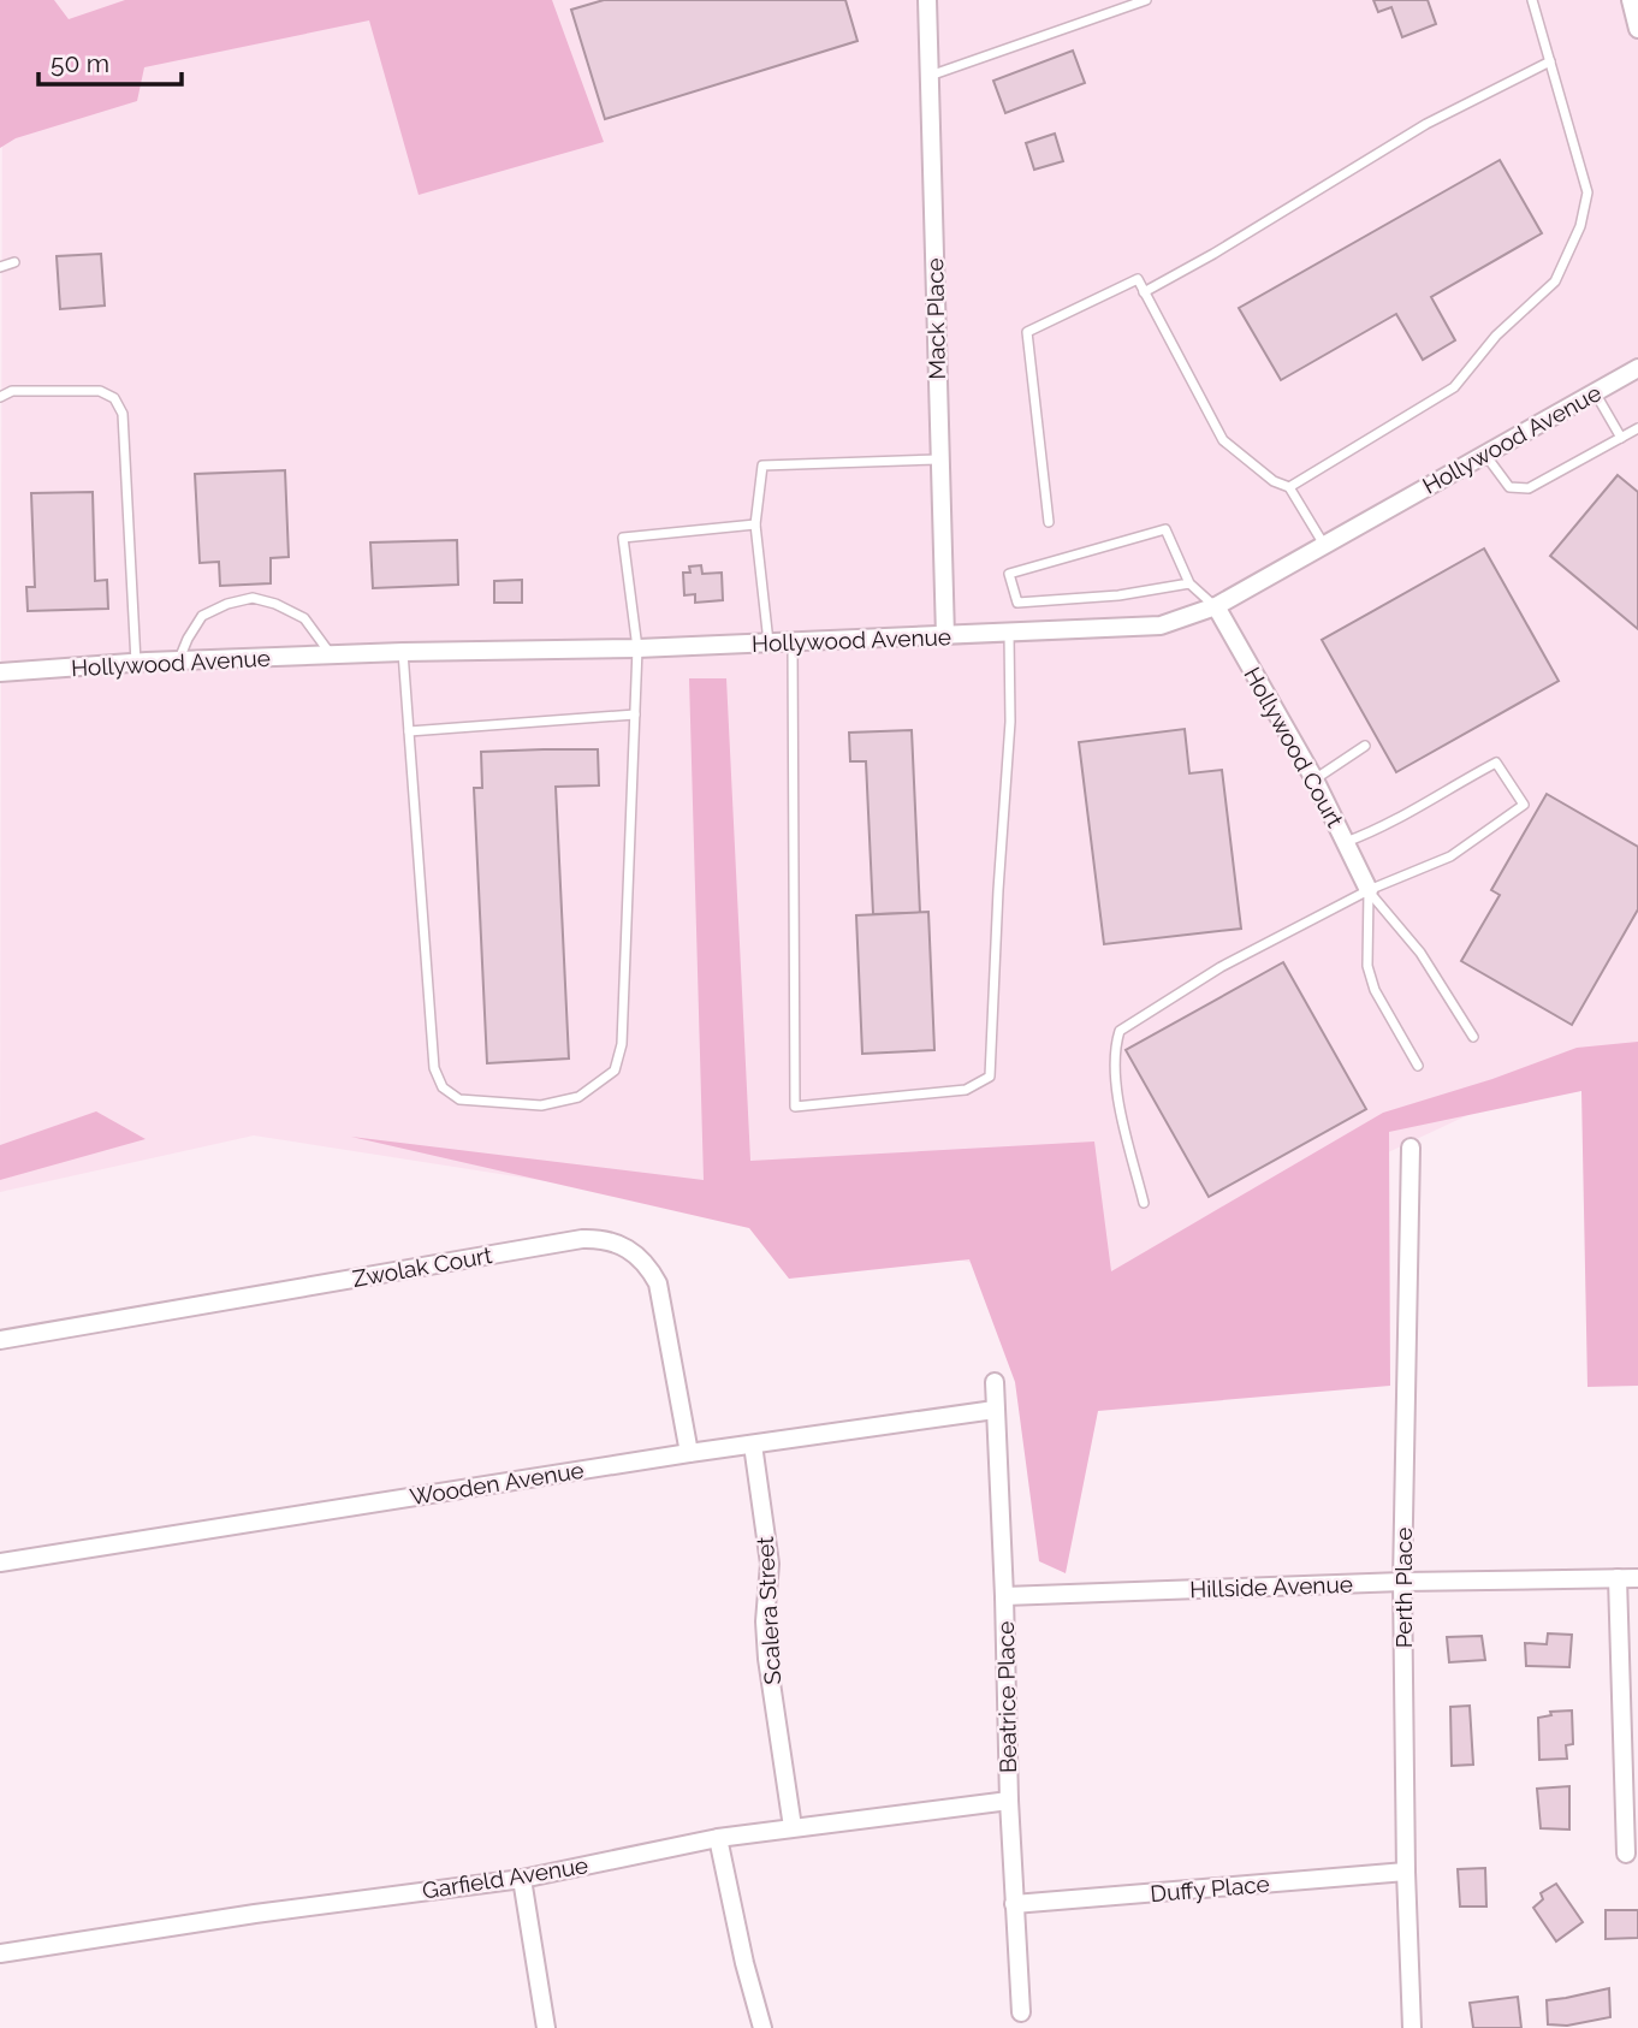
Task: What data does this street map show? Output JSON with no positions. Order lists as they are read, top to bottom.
{
  "streets": {
    "street": [
      "Mack Place",
      "Hollywood Avenue",
      "Hollywood Court",
      "Zwolak Court",
      "Wooden Avenue",
      "Hillside Avenue",
      "Perth Place",
      "Scalera Street",
      "Beatrice Place",
      "Garfield Avenue",
      "Duffy Place"
    ]
  },
  "crossings": [
    ["Mack Place", "Hollywood Avenue"],
    ["Hollywood Avenue", "Hollywood Court"],
    ["Zwolak Court", "Wooden Avenue"],
    ["Wooden Avenue", "Scalera Street"],
    ["Wooden Avenue", "Beatrice Place"],
    ["Hillside Avenue", "Perth Place"],
    ["Hillside Avenue", "Beatrice Place"],
    ["Perth Place", "Duffy Place"],
    ["Scalera Street", "Garfield Avenue"],
    ["Beatrice Place", "Garfield Avenue"],
    ["Beatrice Place", "Duffy Place"]
  ],
  "scale_bar": "50 m"
}
